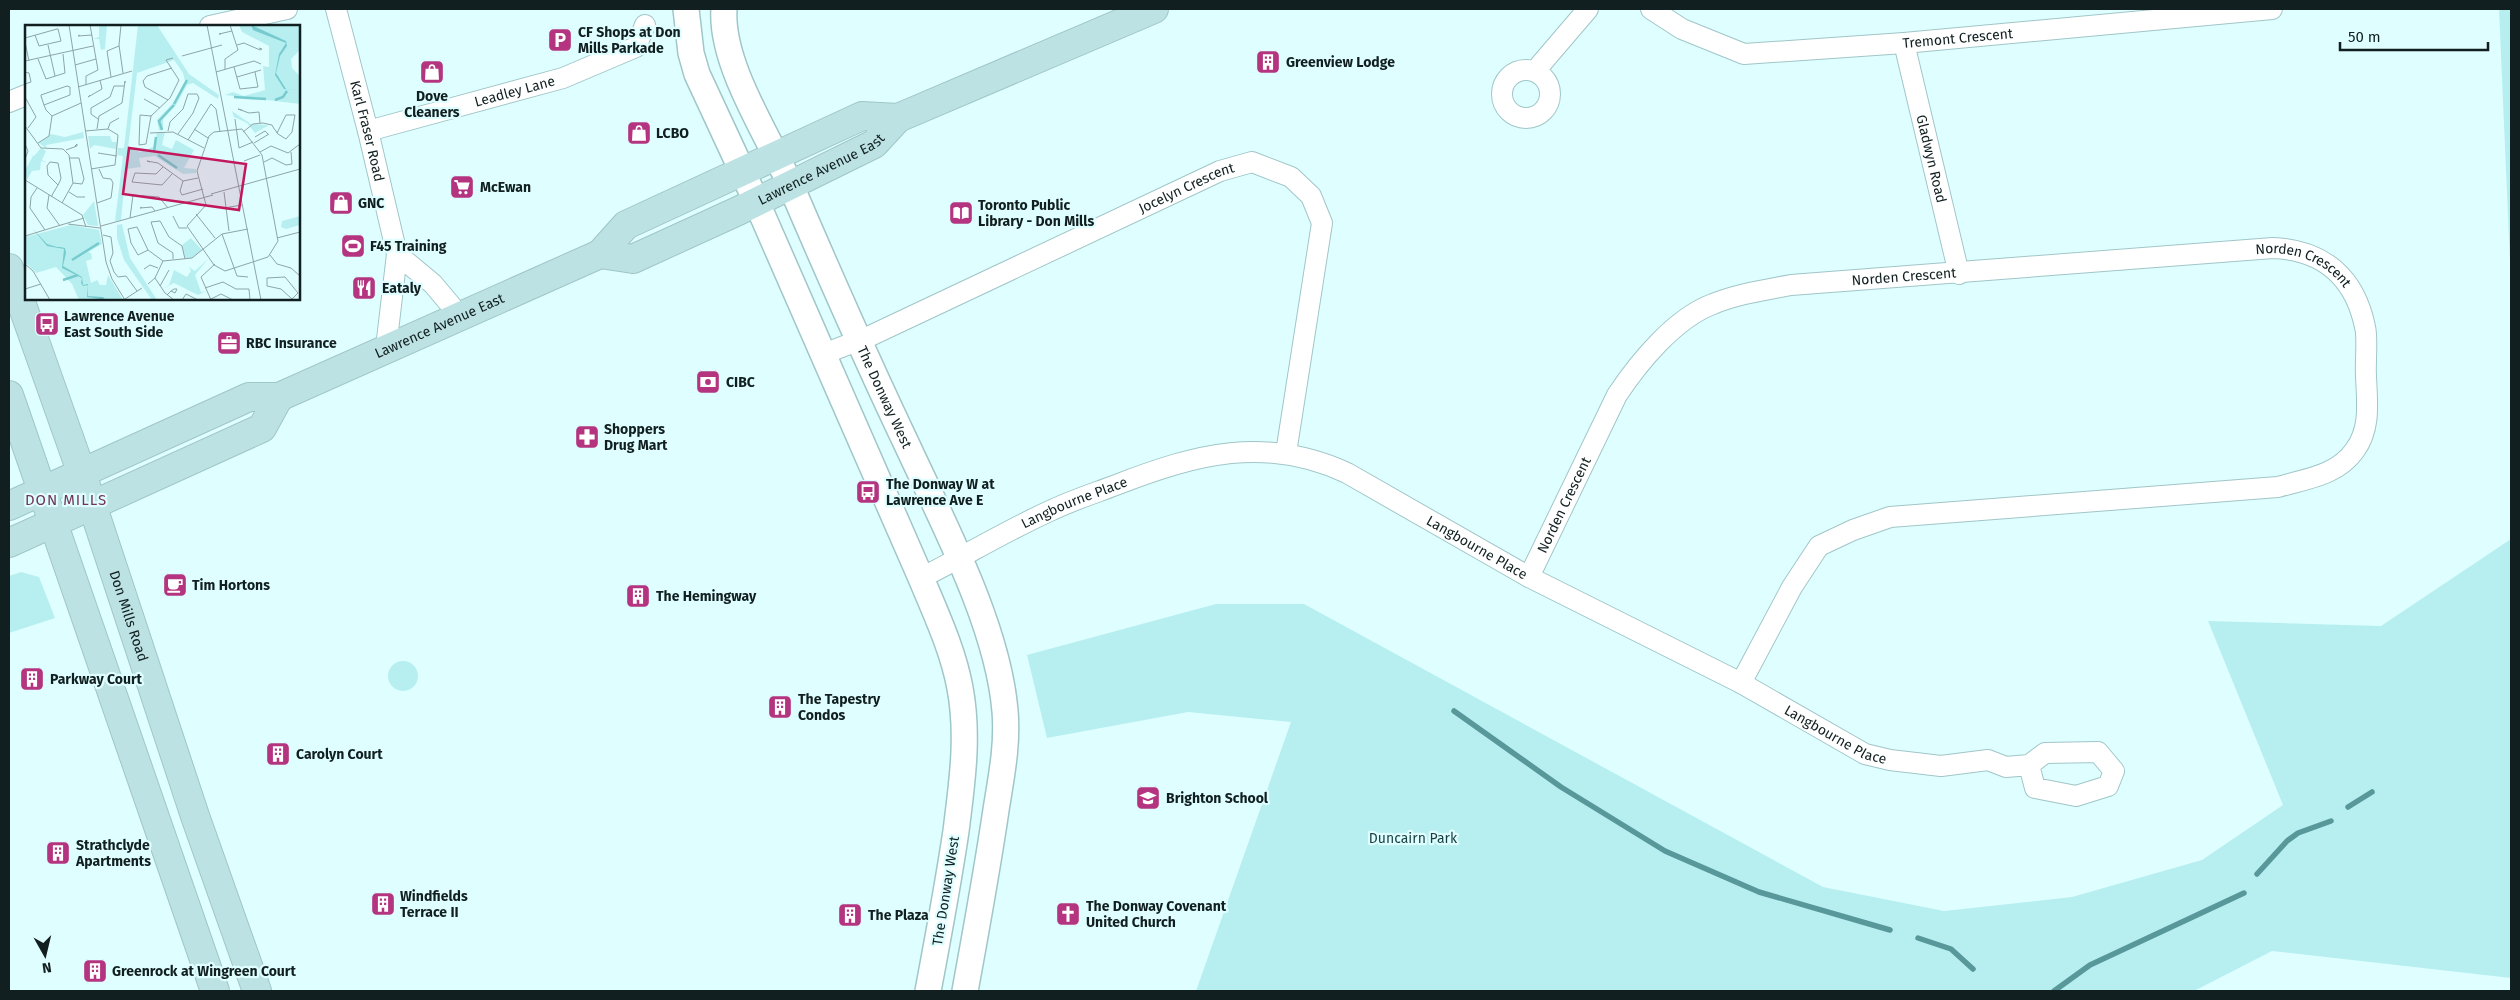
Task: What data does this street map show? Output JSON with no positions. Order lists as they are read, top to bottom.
{
  "streets": {
    "main road": ["Lawrence Avenue East", "Don Mills Road"],
    "street": [
      "Tremont Crescent",
      "Leadley Lane",
      "Karl Fraser Road",
      "Gladwyn Road",
      "Jocelyn Crescent",
      "Norden Crescent",
      "The Donway West",
      "Langbourne Place"
    ]
  },
  "crossings": [
    ["Tremont Crescent", "Gladwyn Road"],
    ["Leadley Lane", "Karl Fraser Road"],
    ["Karl Fraser Road", "Lawrence Avenue East"],
    ["Gladwyn Road", "Norden Crescent"],
    ["Lawrence Avenue East", "The Donway West"],
    ["Lawrence Avenue East", "Don Mills Road"],
    ["Jocelyn Crescent", "The Donway West"],
    ["Jocelyn Crescent", "Langbourne Place"],
    ["Norden Crescent", "Langbourne Place"],
    ["The Donway West", "Langbourne Place"]
  ],
  "districts": ["DON MILLS"],
  "parks": ["Duncairn Park"],
  "places": {
    "parking": ["CF Shops at Don Mills Parkade"],
    "building": [
      "Greenview Lodge",
      "The Hemingway",
      "Parkway Court",
      "The Tapestry Condos",
      "Carolyn Court",
      "Strathclyde Apartments",
      "Windfields Terrace II",
      "The Plaza",
      "Greenrock at Wingreen Court"
    ],
    "shop": ["Dove Cleaners", "LCBO", "GNC"],
    "supermarket": ["McEwan"],
    "library": ["Toronto Public Library - Don Mills"],
    "sports": ["F45 Training"],
    "restaurant": ["Eataly"],
    "bus stop": ["Lawrence Avenue East South Side", "The Donway W at Lawrence Ave E"],
    "office": ["RBC Insurance"],
    "bank": ["CIBC"],
    "pharmacy": ["Shoppers Drug Mart"],
    "cafe": ["Tim Hortons"],
    "school or university": ["Brighton School"],
    "church": ["The Donway Covenant United Church"]
  },
  "scale_bar": "50 m",
  "north": "bottom"
}
